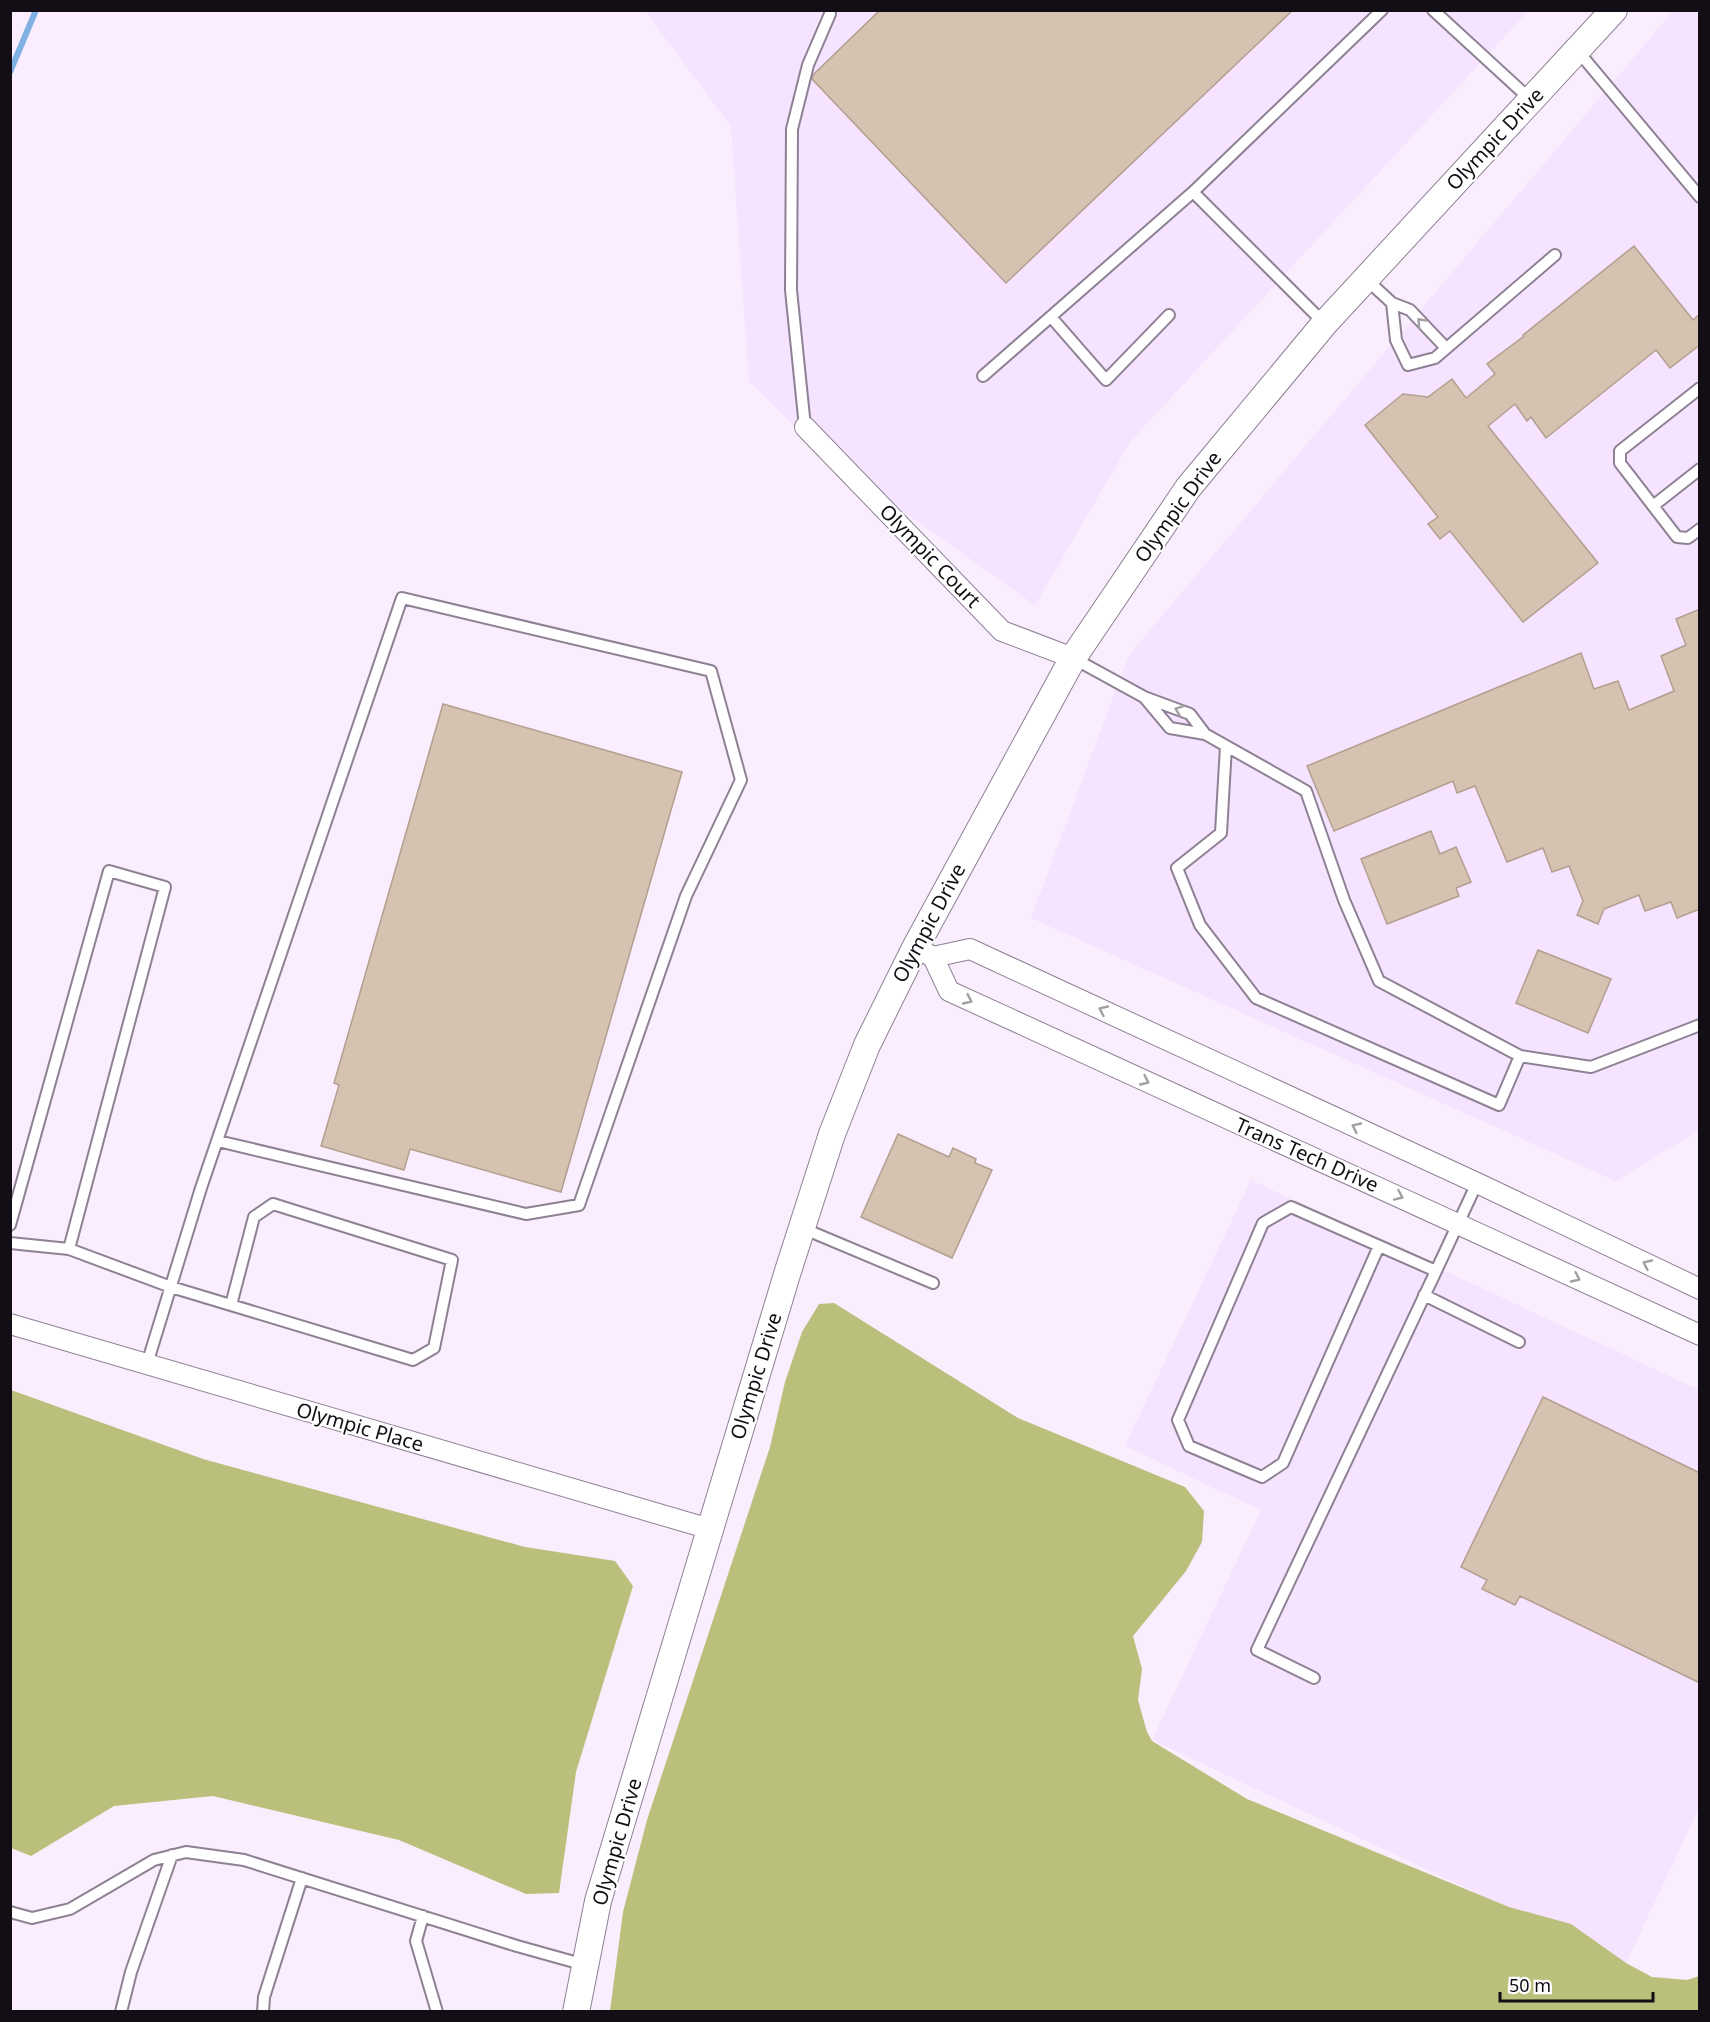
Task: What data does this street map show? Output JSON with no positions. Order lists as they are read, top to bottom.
{
  "streets": {
    "street": [
      "Olympic Drive",
      "Olympic Court",
      "Trans Tech Drive",
      "Olympic Place"
    ]
  },
  "crossings": [
    ["Olympic Drive", "Olympic Court"],
    ["Olympic Drive", "Trans Tech Drive"],
    ["Olympic Drive", "Olympic Place"]
  ],
  "scale_bar": "50 m"
}
